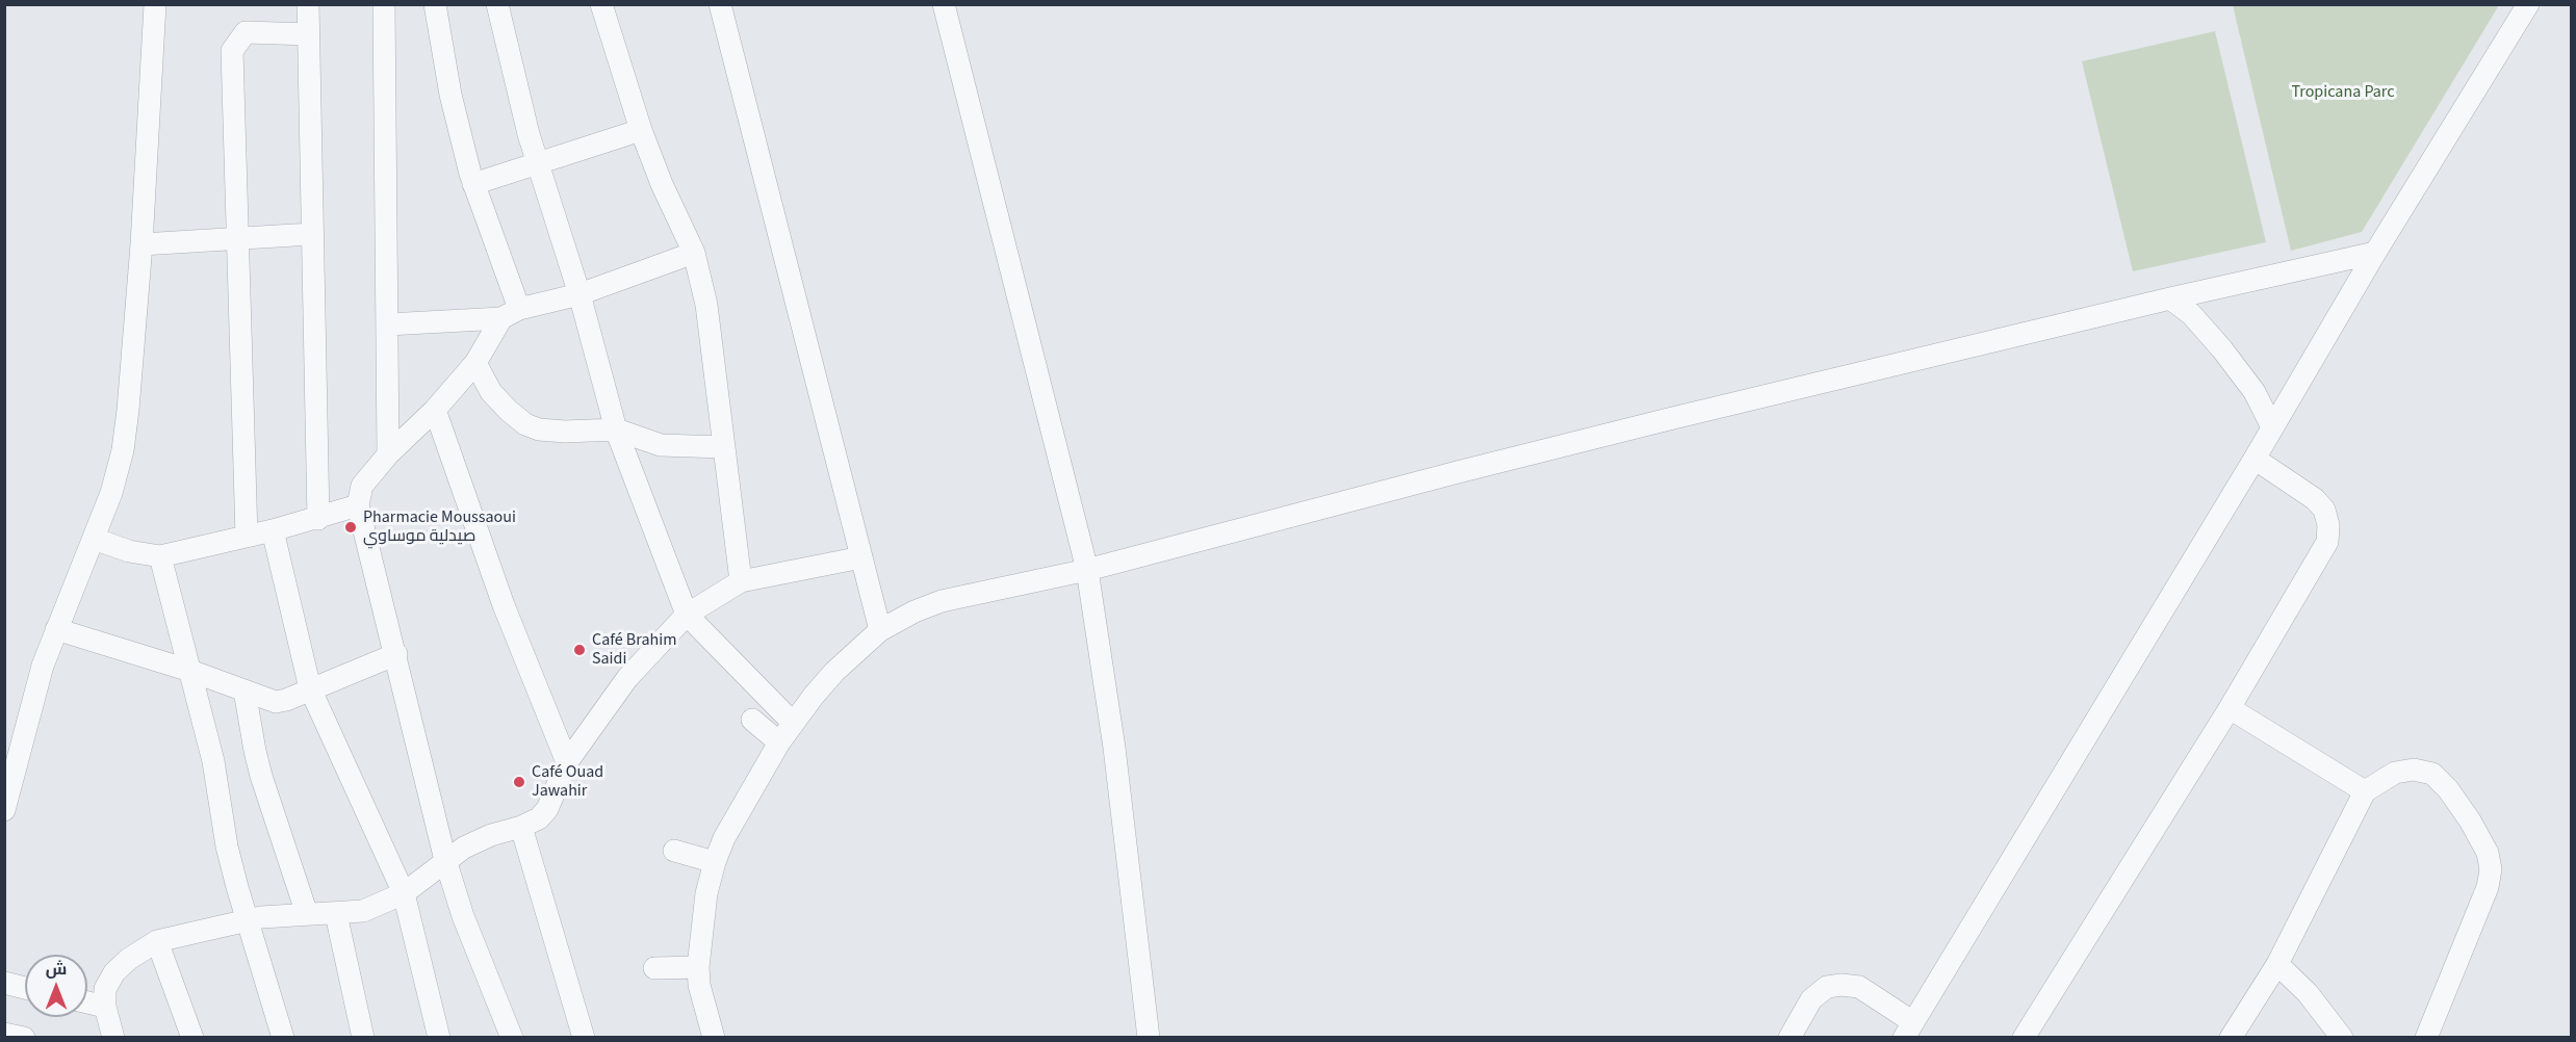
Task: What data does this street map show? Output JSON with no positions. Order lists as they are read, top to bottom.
{
  "parks": ["Tropicana Parc"],
  "places": ["Pharmacie Moussaoui صيدلية موساوي", "Café Brahim Saidi", "Café Ouad Jawahir"],
  "north": "top"
}
